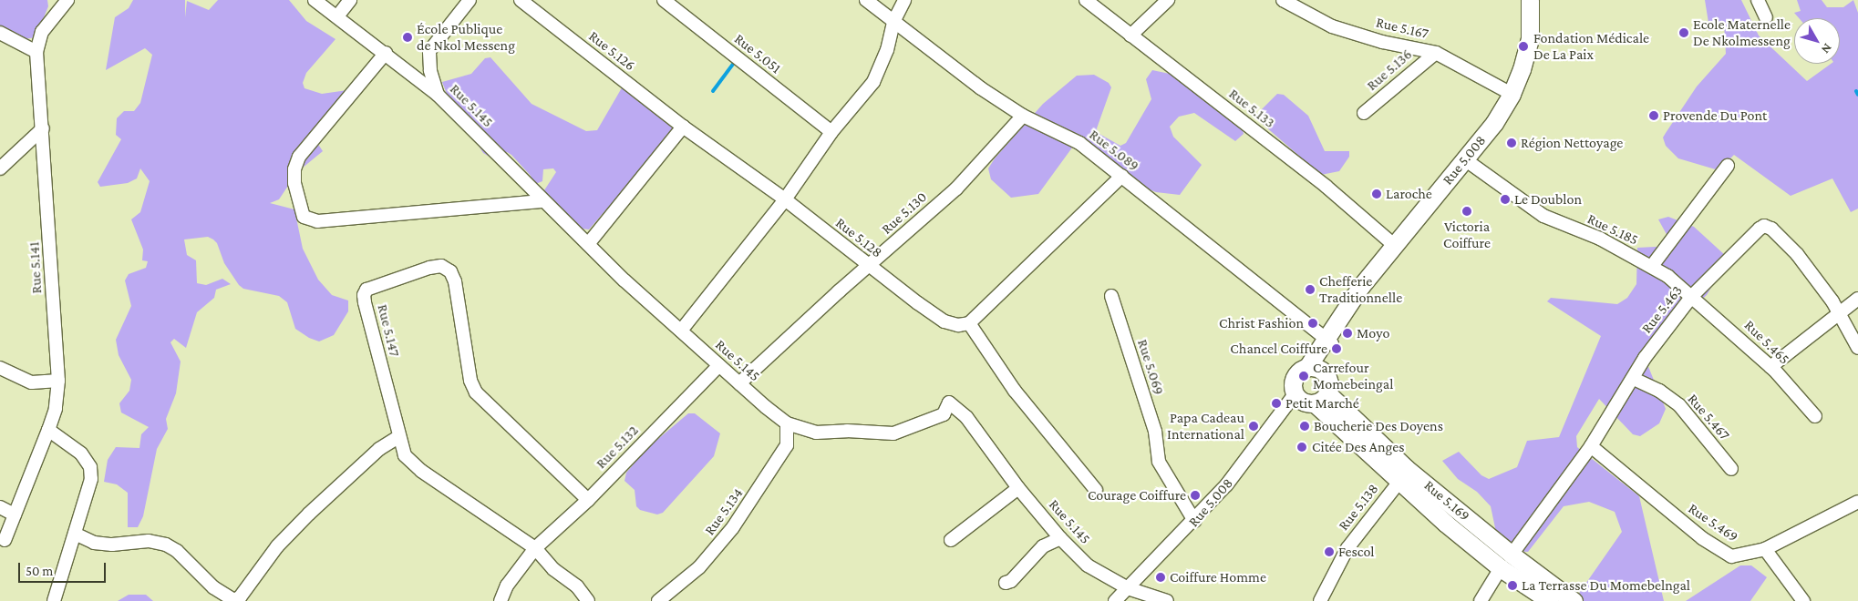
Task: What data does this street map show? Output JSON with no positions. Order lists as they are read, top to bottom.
{
  "streets": {
    "main road": ["Rue 5.008", "Rue 5.169"],
    "street": [
      "Rue 5.167",
      "Rue 5.126",
      "Rue 5.051",
      "Rue 5.136",
      "Rue 5.145",
      "Rue 5.133",
      "Rue 5.089",
      "Rue 5.130",
      "Rue 5.185",
      "Rue 5.128",
      "Rue 5.141",
      "Rue 5.463",
      "Rue 5.147",
      "Rue 5.465",
      "Rue 5.069",
      "Rue 5.467",
      "Rue 5.132",
      "Rue 5.138",
      "Rue 5.134",
      "Rue 5.469"
    ]
  },
  "crossings": [
    ["Rue 5.167", "Rue 5.136"],
    ["Rue 5.167", "Rue 5.008"],
    ["Rue 5.126", "Rue 5.128"],
    ["Rue 5.145", "Rue 5.008"],
    ["Rue 5.145", "Rue 5.130"],
    ["Rue 5.145", "Rue 5.132"],
    ["Rue 5.145", "Rue 5.134"],
    ["Rue 5.133", "Rue 5.008"],
    ["Rue 5.089", "Rue 5.008"],
    ["Rue 5.089", "Rue 5.130"],
    ["Rue 5.008", "Rue 5.185"],
    ["Rue 5.008", "Rue 5.069"],
    ["Rue 5.008", "Rue 5.169"],
    ["Rue 5.130", "Rue 5.128"],
    ["Rue 5.185", "Rue 5.463"],
    ["Rue 5.185", "Rue 5.465"],
    ["Rue 5.463", "Rue 5.465"],
    ["Rue 5.463", "Rue 5.467"],
    ["Rue 5.463", "Rue 5.169"],
    ["Rue 5.463", "Rue 5.469"],
    ["Rue 5.147", "Rue 5.132"],
    ["Rue 5.169", "Rue 5.138"]
  ],
  "places": [
    "Ecole Maternelle De Nkolmesseng",
    "École Publique de Nkol Messeng",
    "Fondation Médicale De La Paix",
    "Provende Du Pont",
    "Région Nettoyage",
    "Laroche",
    "Le Doublon",
    "Victoria Coiffure",
    "Chefferie Traditionnelle",
    "Christ Fashion",
    "Moyo",
    "Chancel Coiffure",
    "Carrefour Momebeingal",
    "Petit Marché",
    "Papa Cadeau International",
    "Boucherie Des Doyens",
    "Citée Des Anges",
    "Courage Coiffure",
    "Fescol",
    "Coiffure Homme",
    "La Terrasse Du Momebelngal"
  ],
  "scale_bar": "50 m",
  "north": "bottom right"
}
